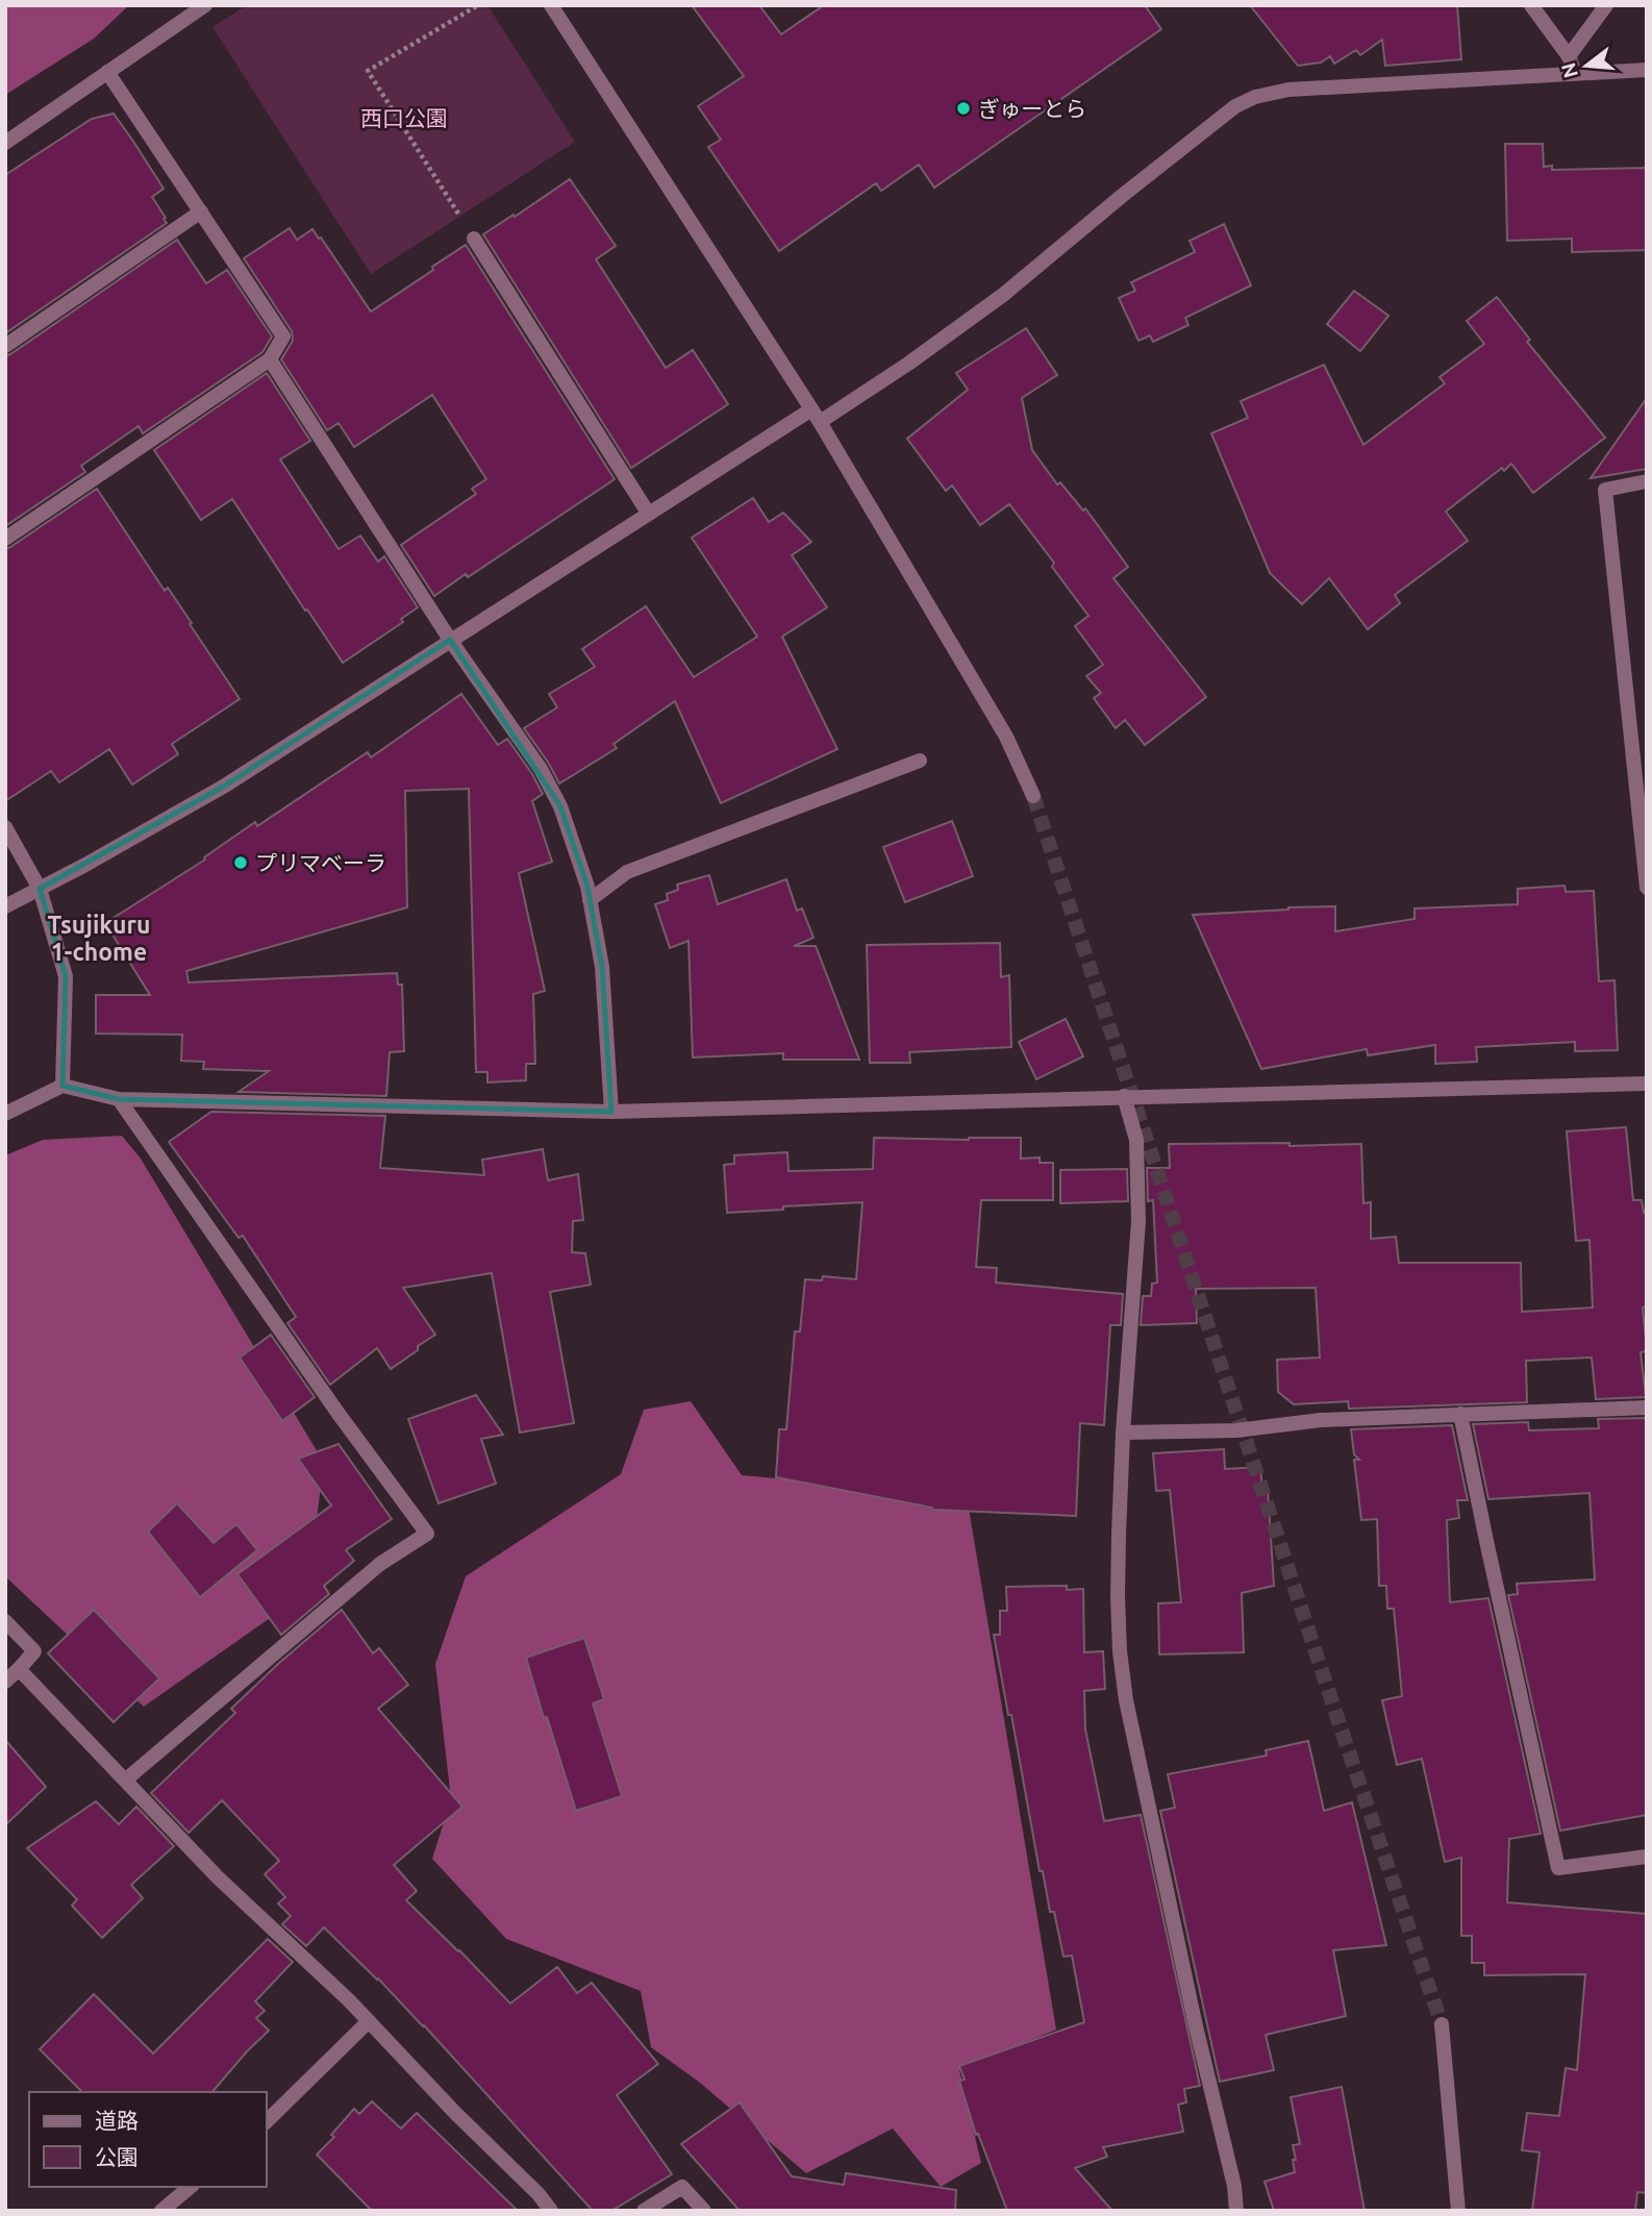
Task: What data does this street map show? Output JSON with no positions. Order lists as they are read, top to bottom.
{
  "districts": ["Tsujikuru 1-chome"],
  "parks": ["西口公園"],
  "places": ["ぎゅーとら", "プリマベーラ"],
  "legend": ["道路", "公園"],
  "north": "left"
}
